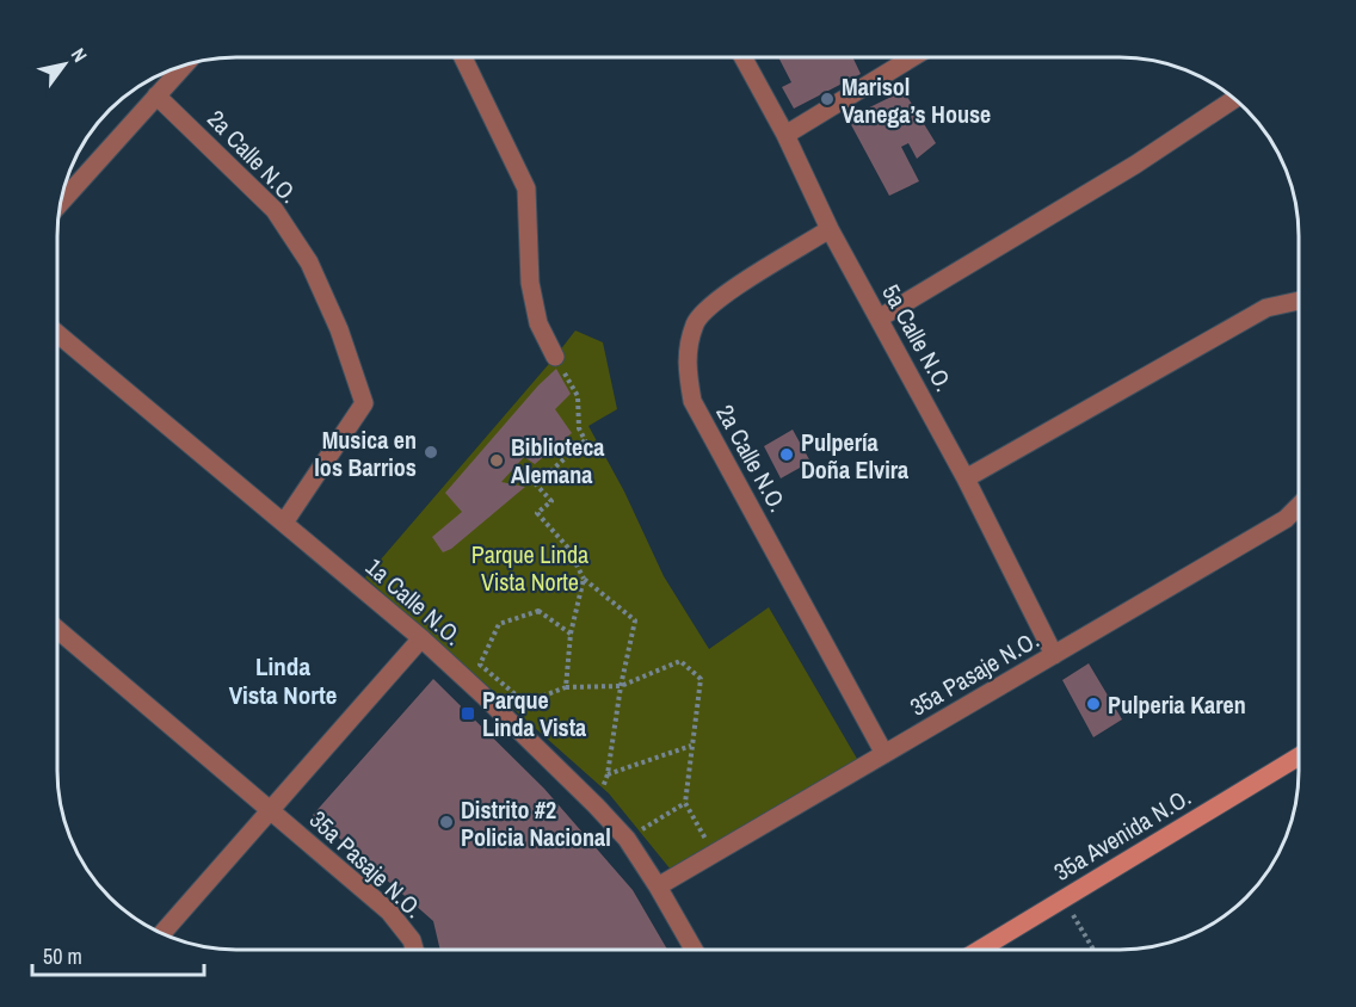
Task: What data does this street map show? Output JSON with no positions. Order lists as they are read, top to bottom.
{
  "streets": {
    "main road": ["35a Avenida N.O."],
    "street": [
      "2a Calle N.O.",
      "5a Calle N.O.",
      "1a Calle N.O.",
      "35a Pasaje N.O."
    ]
  },
  "crossings": [
    ["2a Calle N.O.", "5a Calle N.O."],
    ["2a Calle N.O.", "1a Calle N.O."],
    ["2a Calle N.O.", "35a Pasaje N.O."],
    ["5a Calle N.O.", "35a Pasaje N.O."],
    ["1a Calle N.O.", "35a Pasaje N.O."]
  ],
  "districts": ["Linda Vista Norte"],
  "parks": ["Parque Linda Vista Norte"],
  "places": {
    "other": [
      "Marisol Vanega’s House",
      "Musica en los Barrios",
      "Pulpería Doña Elvira",
      "Biblioteca Alemana",
      "Pulperia Karen",
      "Distrito #2 Policia Nacional"
    ],
    "transit": ["Parque Linda Vista"]
  },
  "scale_bar": "50 m",
  "north": "top right"
}
